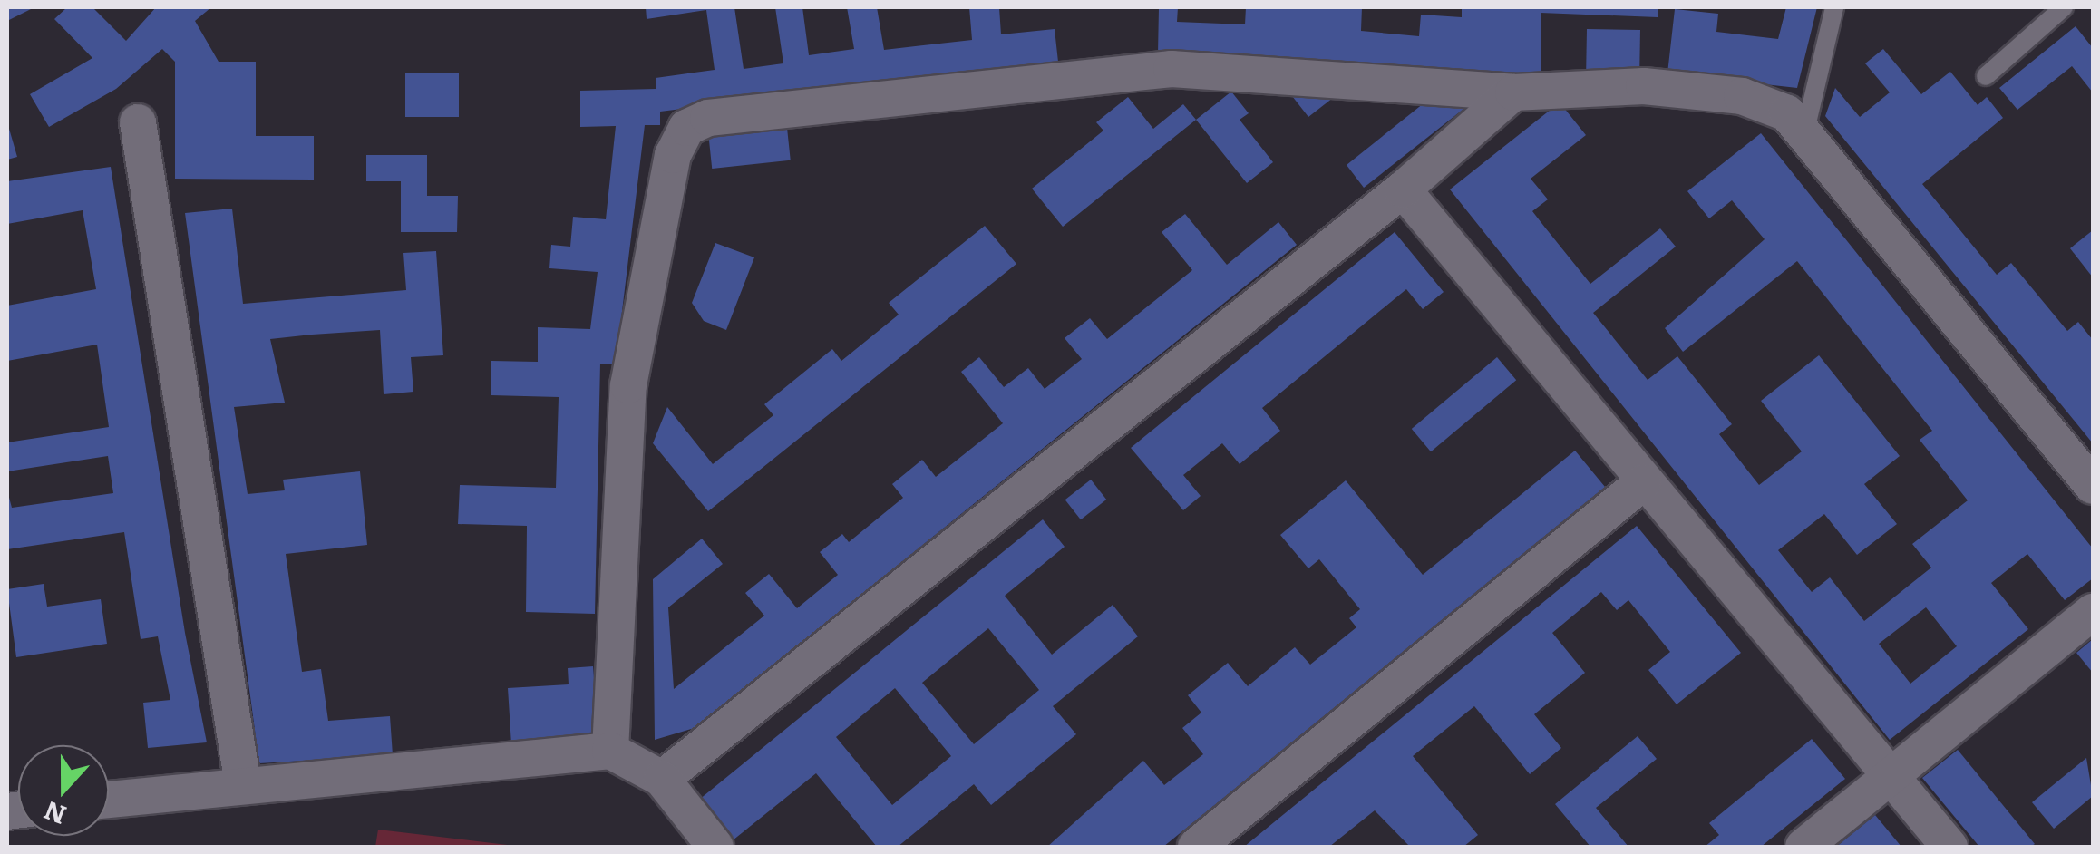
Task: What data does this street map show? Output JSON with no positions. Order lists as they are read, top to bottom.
{
  "north": "bottom"
}
